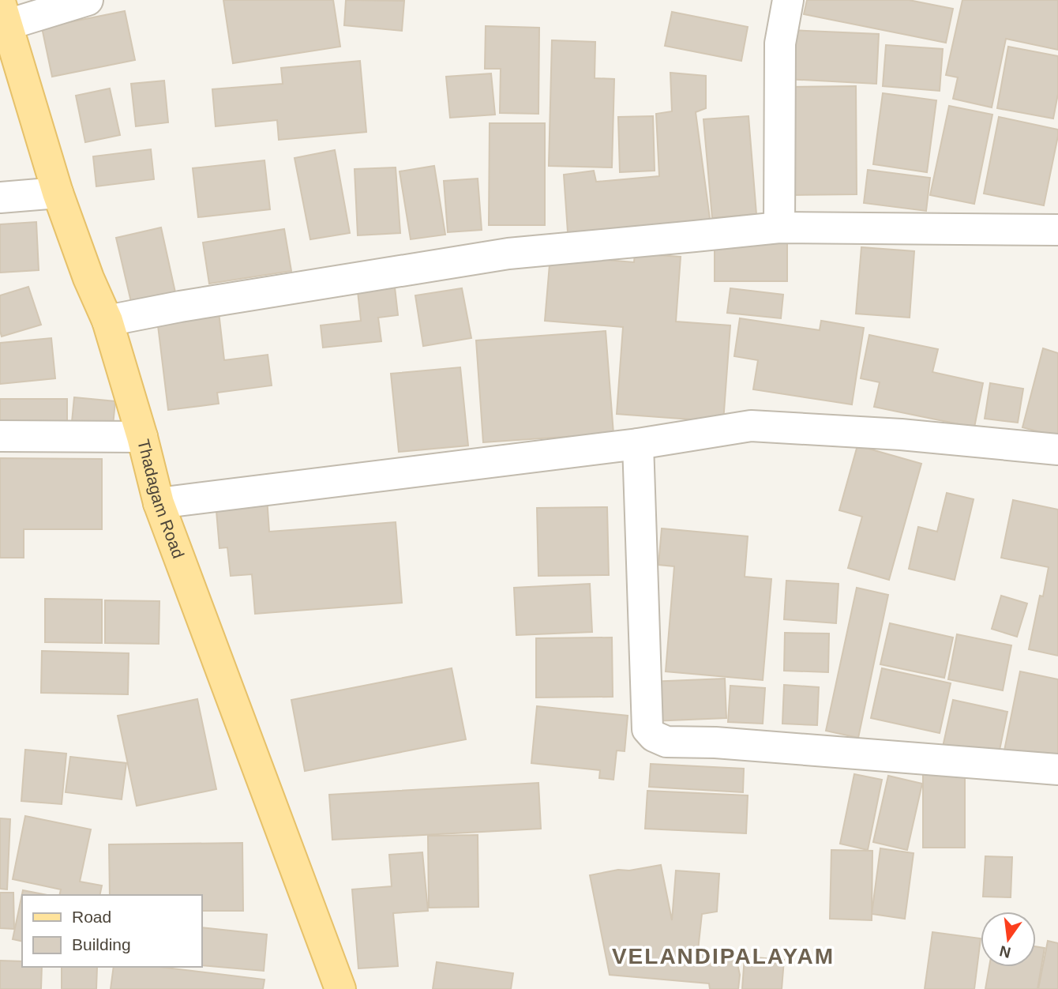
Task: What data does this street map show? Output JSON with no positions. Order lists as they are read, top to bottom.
{
  "streets": {
    "main road": ["Thadagam Road"]
  },
  "districts": ["VELANDIPALAYAM"],
  "legend": ["Road", "Building"],
  "north": "bottom"
}
